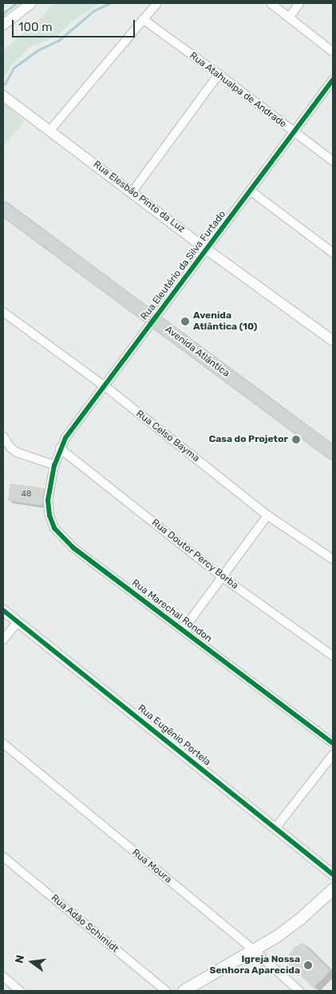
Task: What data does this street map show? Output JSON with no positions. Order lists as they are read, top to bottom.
{
  "streets": {
    "main road": ["Avenida Atlântica"],
    "street": [
      "Rua Atahualpa de Andrade",
      "Rua Elesbão Pinto da Luz",
      "Rua Eleutério da Silva Furtado",
      "Rua Celso Bayma",
      "Rua Doutor Percy Borba",
      "Rua Marechal Rondon",
      "Rua Eugênio Portela",
      "Rua Moura",
      "Rua Adão Schimidt"
    ]
  },
  "crossings": [
    ["Rua Atahualpa de Andrade", "Rua Eleutério da Silva Furtado"],
    ["Rua Elesbão Pinto da Luz", "Rua Eleutério da Silva Furtado"],
    ["Rua Eleutério da Silva Furtado", "Avenida Atlântica"],
    ["Rua Eleutério da Silva Furtado", "Rua Celso Bayma"],
    ["Rua Eleutério da Silva Furtado", "Rua Doutor Percy Borba"],
    ["Rua Eleutério da Silva Furtado", "Rua Marechal Rondon"]
  ],
  "places": ["Avenida Atlântica (10)", "Casa do Projetor", "Igreja Nossa Senhora Aparecida"],
  "house_numbers": ["48"],
  "scale_bar": "100 m",
  "north": "left"
}
